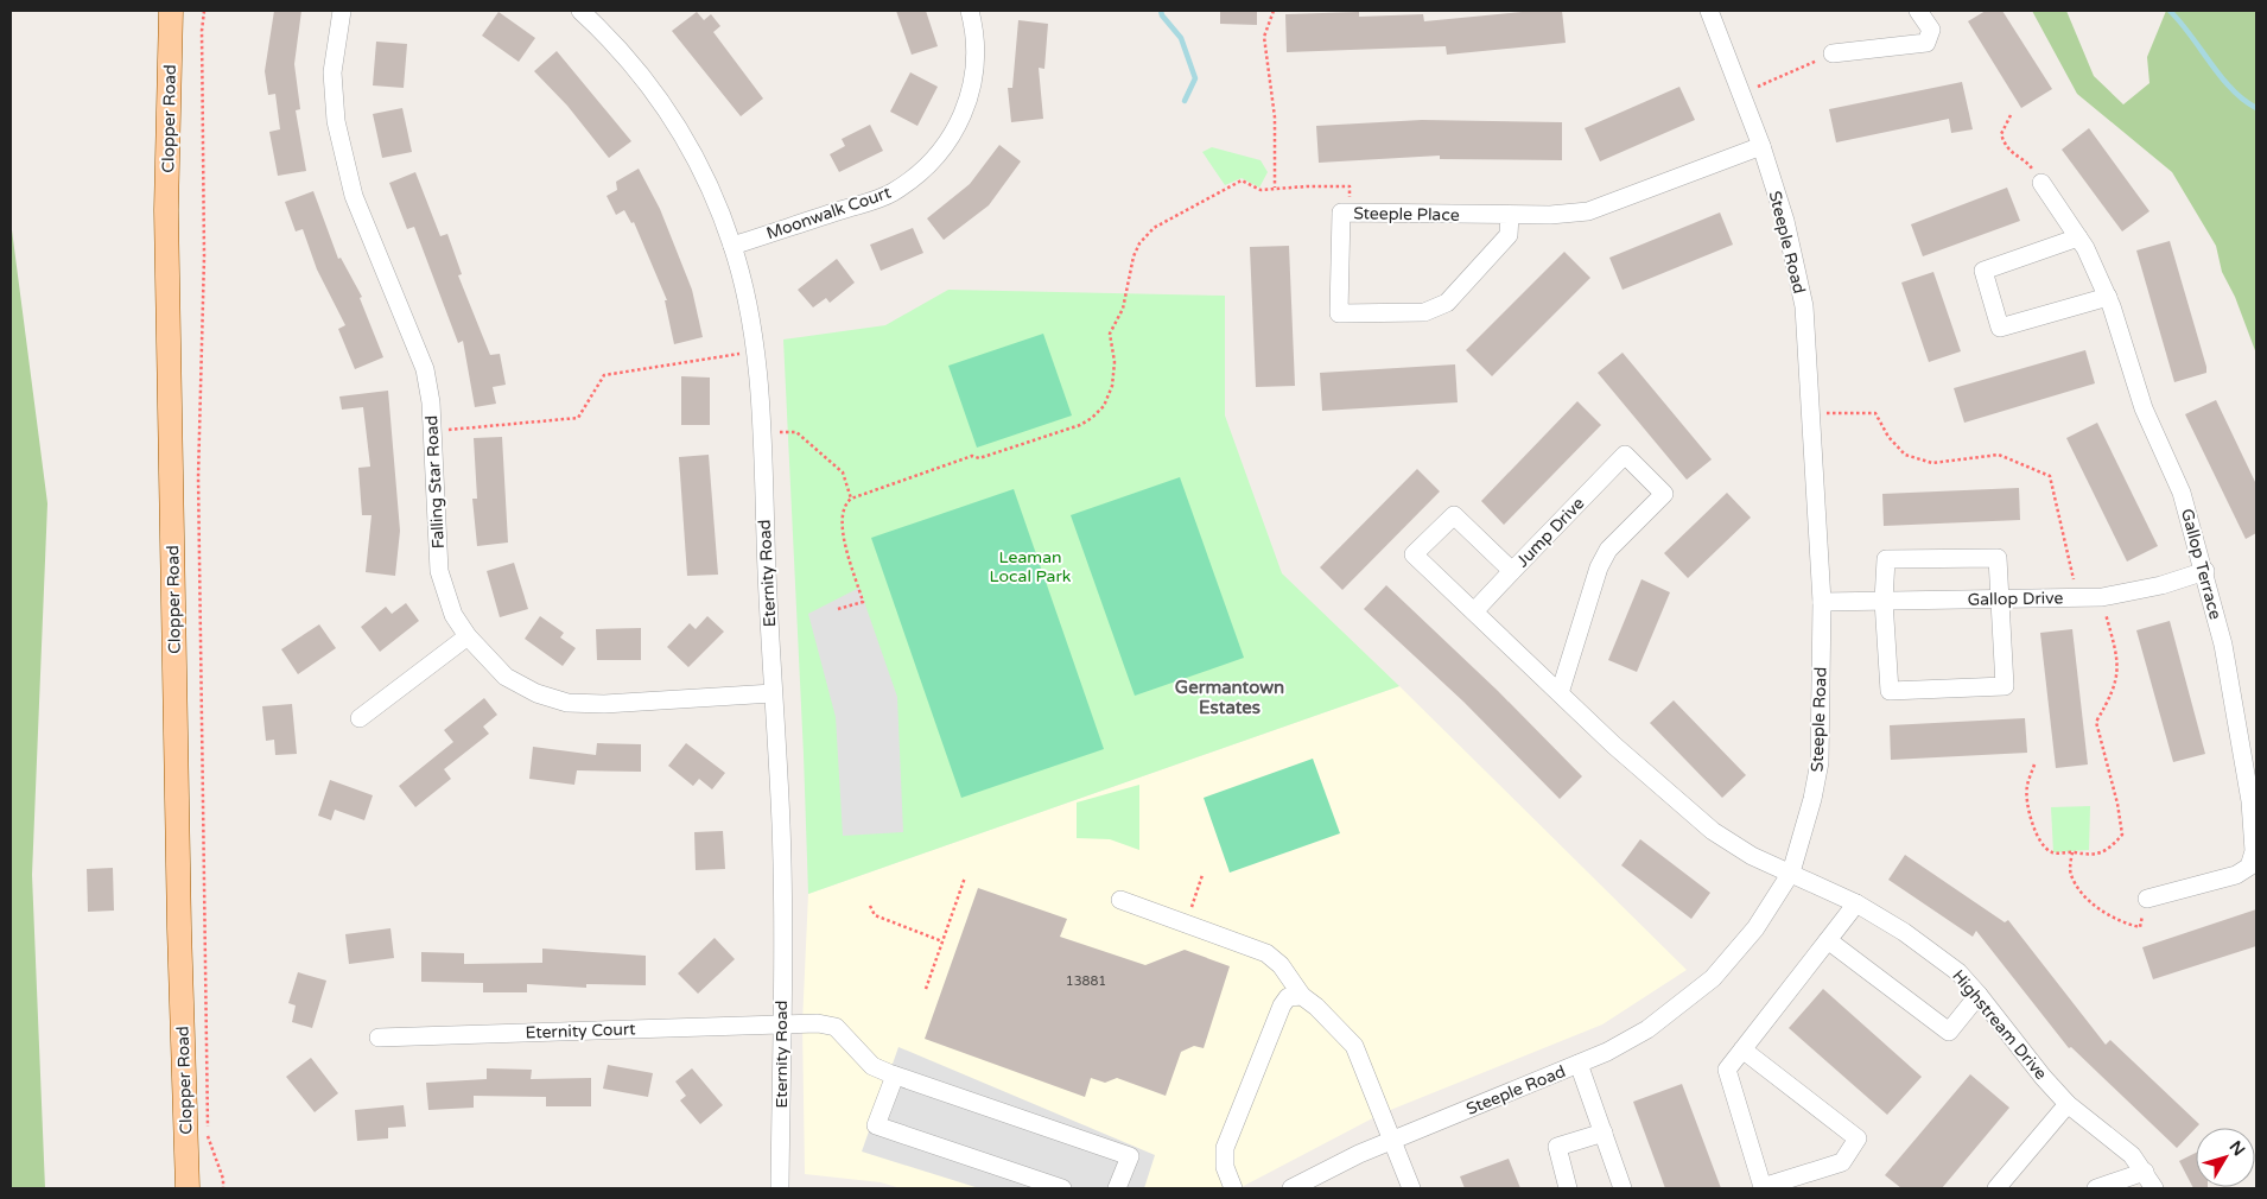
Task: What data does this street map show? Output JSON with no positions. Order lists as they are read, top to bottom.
{
  "streets": {
    "main road": ["Clopper Road"],
    "street": [
      "Moonwalk Court",
      "Steeple Place",
      "Steeple Road",
      "Falling Star Road",
      "Jump Drive",
      "Gallop Terrace",
      "Eternity Road",
      "Gallop Drive",
      "Highstream Drive",
      "Eternity Court"
    ]
  },
  "crossings": [
    ["Moonwalk Court", "Eternity Road"],
    ["Steeple Place", "Steeple Road"],
    ["Steeple Road", "Jump Drive"],
    ["Steeple Road", "Gallop Drive"],
    ["Steeple Road", "Highstream Drive"],
    ["Falling Star Road", "Eternity Road"],
    ["Jump Drive", "Highstream Drive"],
    ["Gallop Terrace", "Gallop Drive"],
    ["Eternity Road", "Eternity Court"]
  ],
  "districts": ["Germantown Estates"],
  "parks": ["Leaman Local Park"],
  "house_numbers": ["13881"],
  "north": "top right"
}
